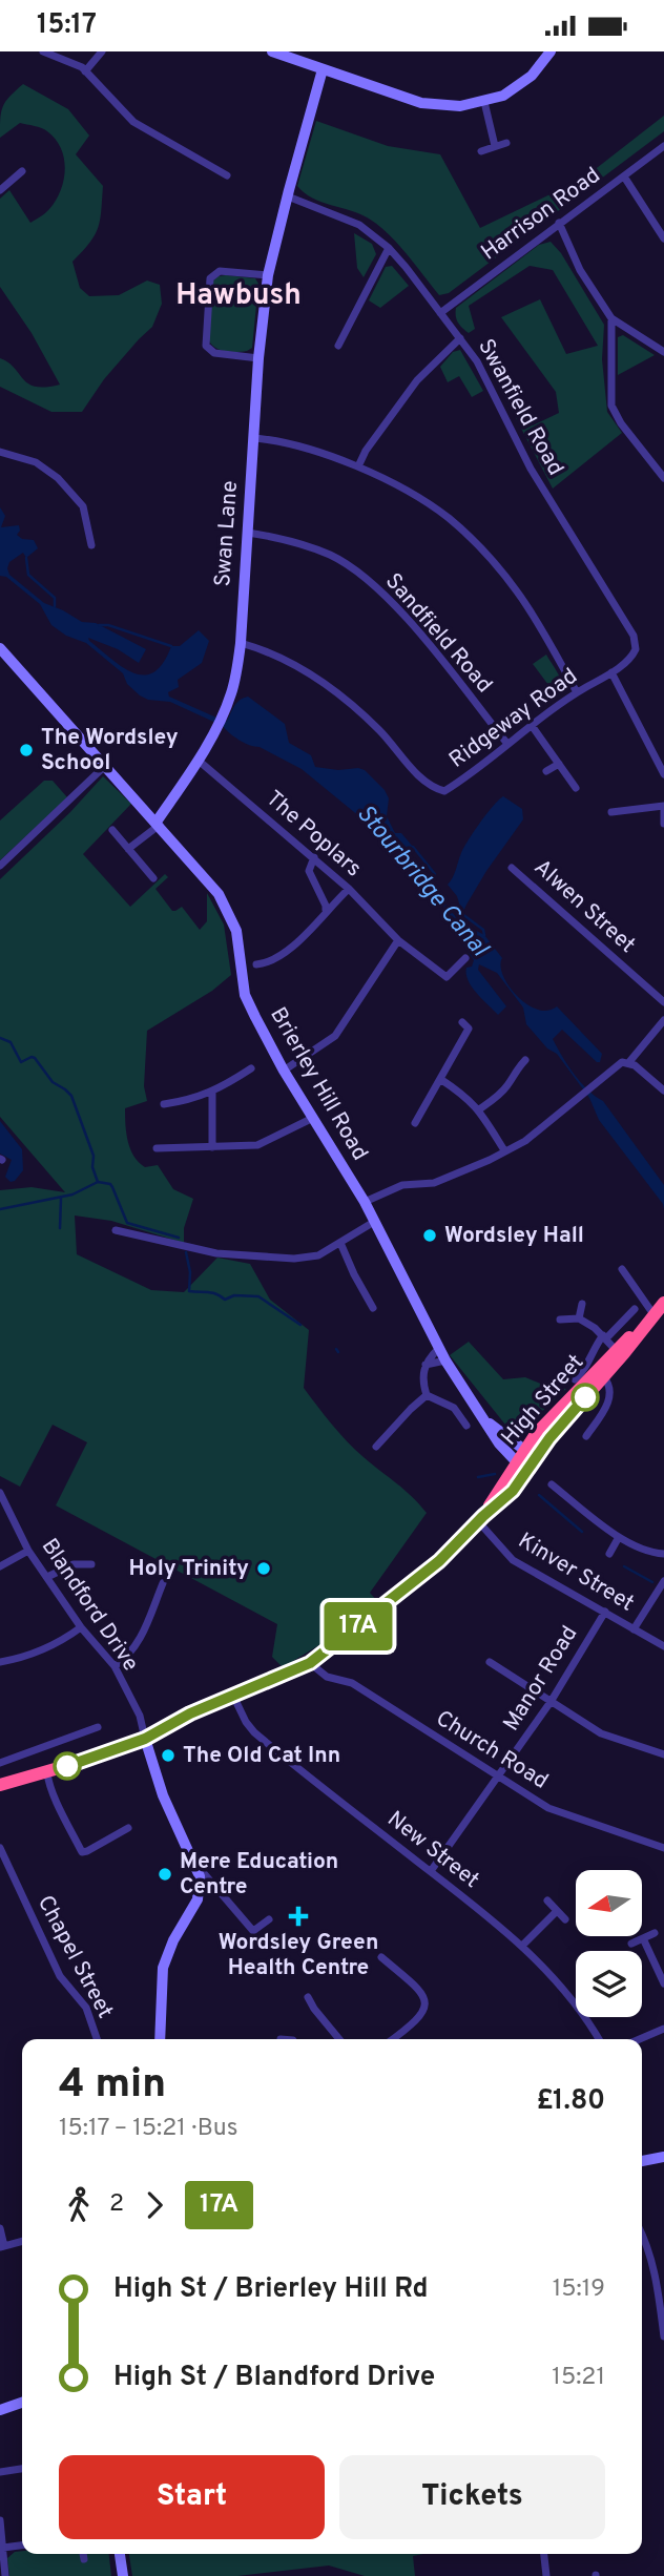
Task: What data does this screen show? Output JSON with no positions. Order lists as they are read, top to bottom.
{
  "streets": {
    "highway": ["High Street"],
    "street": [
      "Harrison Road",
      "Swanfield Road",
      "Swan Lane",
      "Sandfield Road",
      "Ridgeway Road",
      "The Poplars",
      "Alwen Street",
      "Brierley Hill Road",
      "Kinver Street",
      "Blandford Drive",
      "Manor Road",
      "Church Road",
      "New Street",
      "Chapel Street"
    ]
  },
  "crossings": [
    ["Harrison Road", "Swanfield Road"],
    ["Swanfield Road", "Swan Lane"],
    ["Swanfield Road", "Ridgeway Road"],
    ["Swan Lane", "Sandfield Road"],
    ["Swan Lane", "Ridgeway Road"],
    ["Swan Lane", "The Poplars"],
    ["Sandfield Road", "Ridgeway Road"],
    ["Brierley Hill Road", "High Street"],
    ["High Street", "Kinver Street"],
    ["High Street", "Blandford Drive"],
    ["High Street", "Church Road"],
    ["High Street", "New Street"],
    ["Kinver Street", "Manor Road"],
    ["Manor Road", "Church Road"],
    ["Manor Road", "New Street"]
  ],
  "districts": ["Hawbush"],
  "water": ["Stourbridge Canal"],
  "places": {
    "other": [
      "The Wordsley School",
      "Wordsley Hall",
      "Holy Trinity",
      "The Old Cat Inn",
      "Mere Education Centre"
    ],
    "health": ["Wordsley Green Health Centre"]
  },
  "lines": ["bus line 17A"],
  "north": "left",
  "page": {
    "status": "15:17",
    "on_map": "17A",
    "heading": ["4 min", "15:17 – 15:21 · Bus", "£1.80"],
    "legs": ["2", "17A"],
    "list": [
      {
        "name": "High St / Brierley Hill Rd",
        "value": "15:19"
      },
      {
        "name": "High St / Blandford Drive",
        "value": "15:21"
      }
    ],
    "buttons": ["Start", "Tickets"]
  }
}
